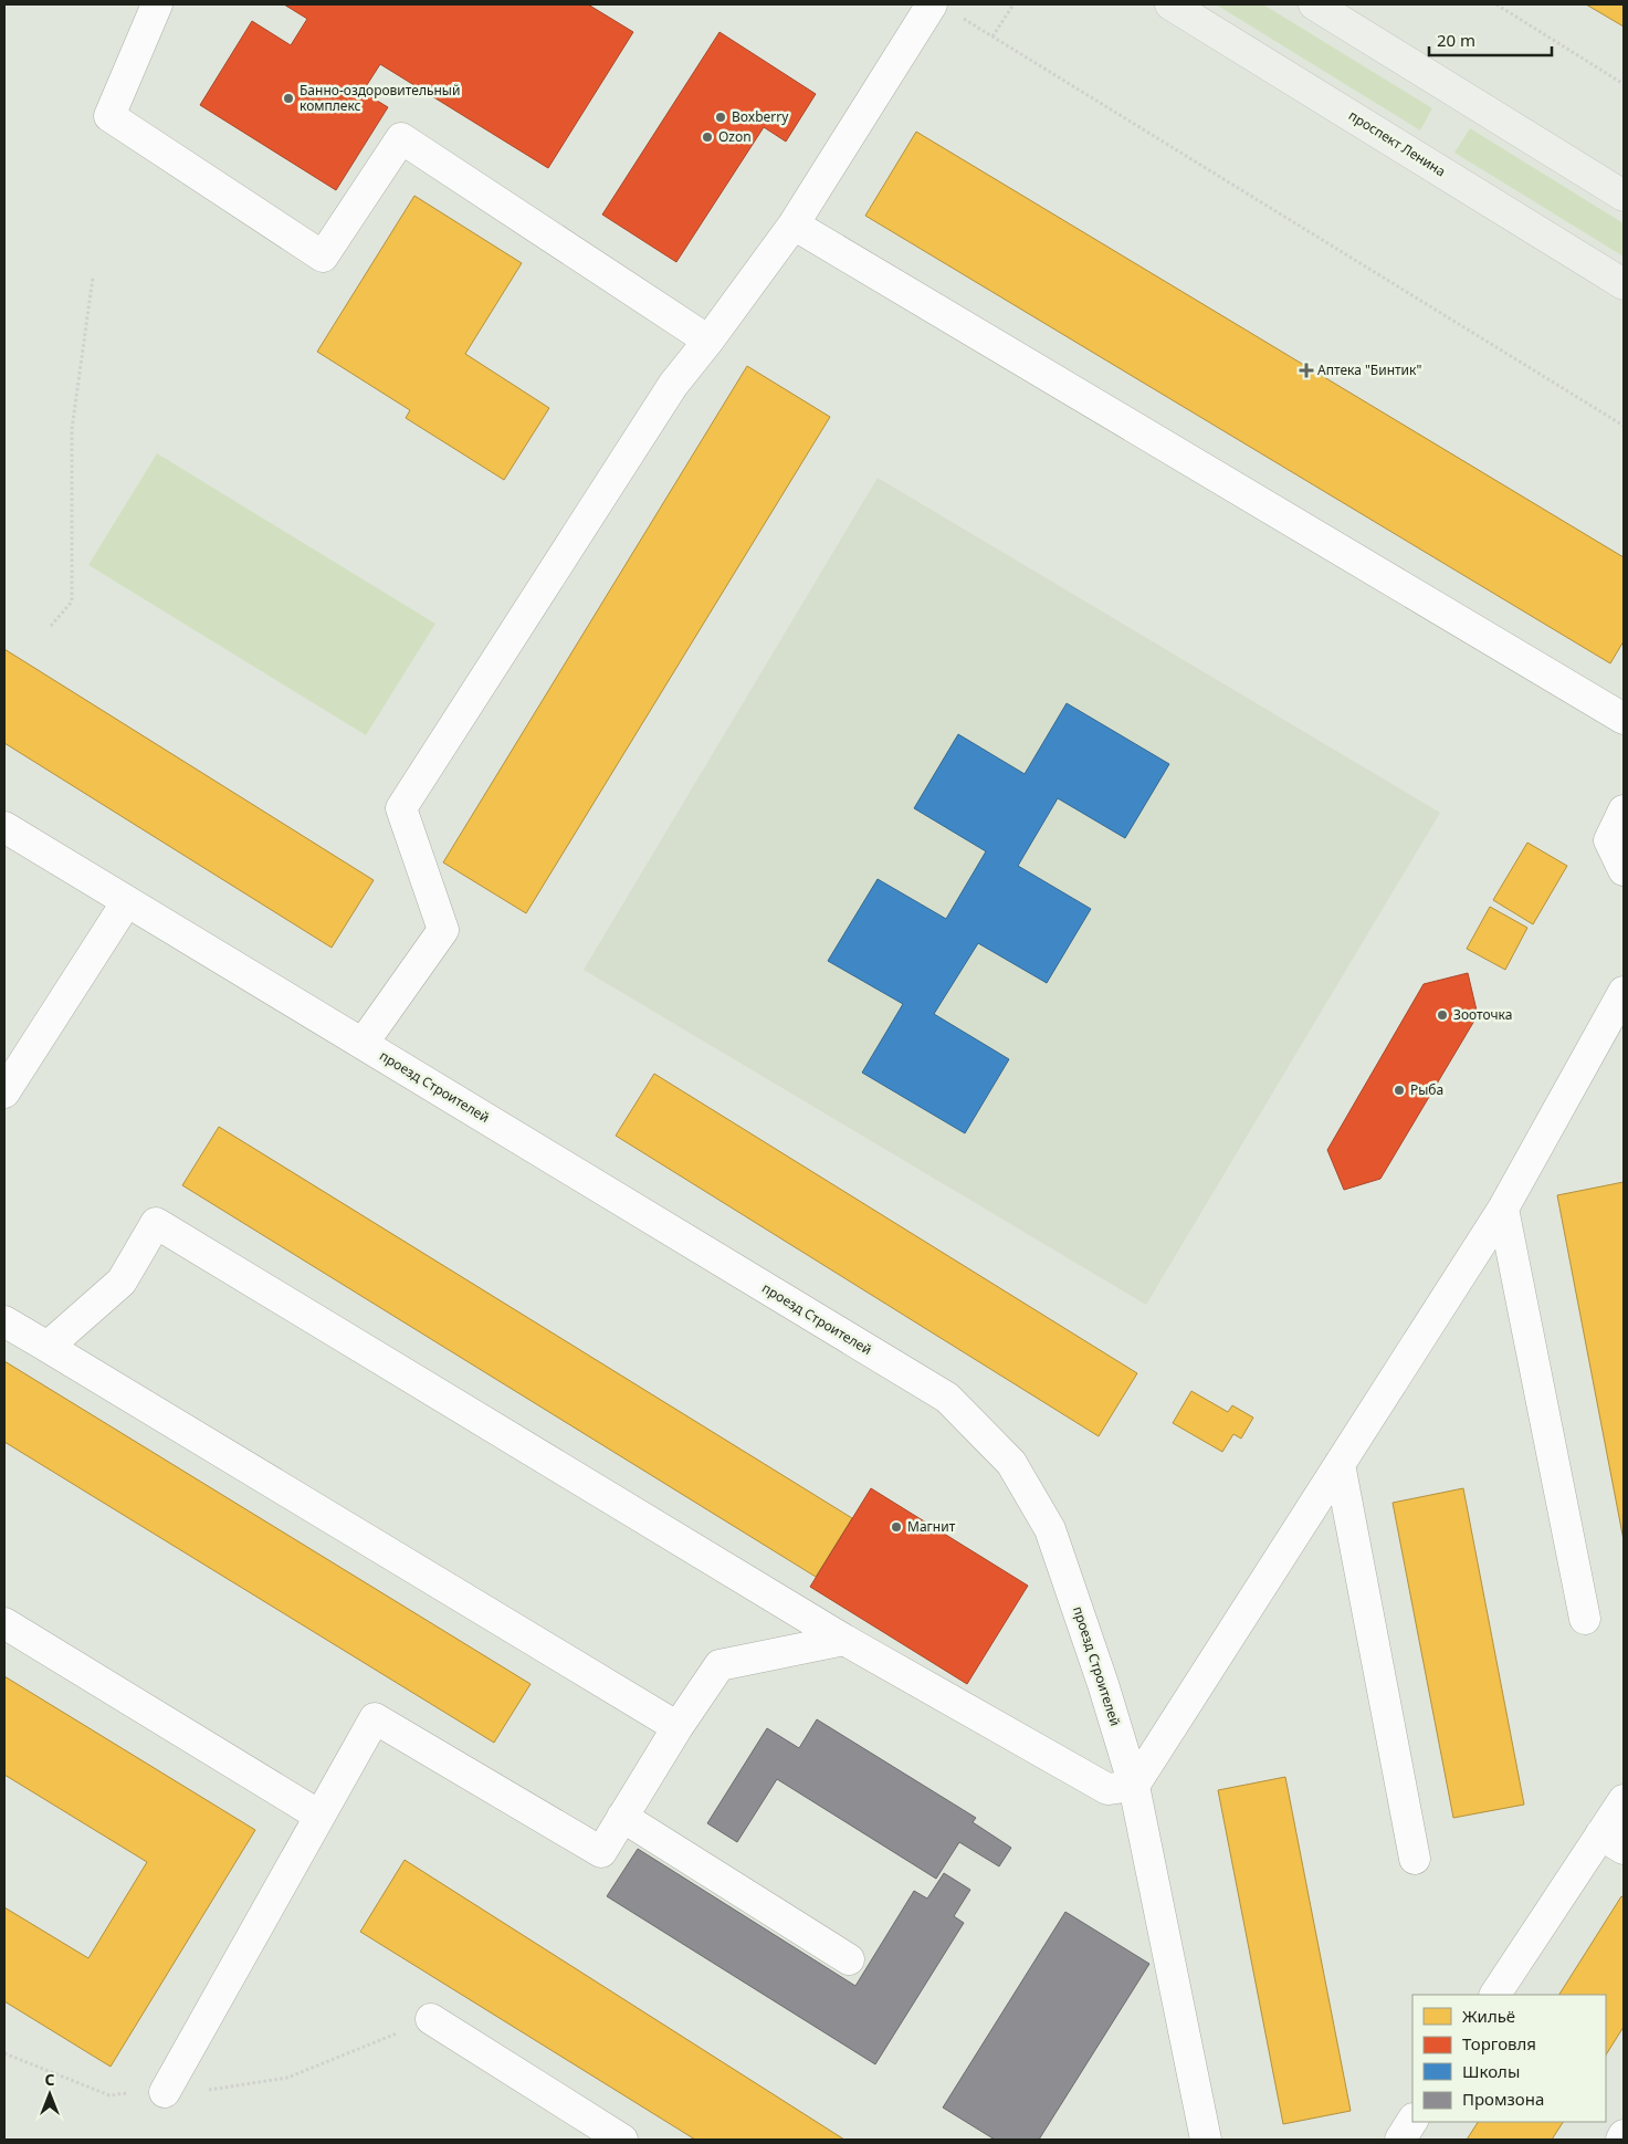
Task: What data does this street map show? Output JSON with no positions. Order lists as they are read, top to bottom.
{
  "streets": {
    "main road": ["проспект Ленина"],
    "street": ["проезд Строителей"]
  },
  "places": {
    "other": [
      "Банно-оздоровительный комплекс",
      "Boxberry",
      "Ozon",
      "Зооточка",
      "Рыба",
      "Магнит"
    ],
    "health": ["Аптека \"Бинтик\""]
  },
  "legend": [
    "Жильё",
    "Торговля",
    "Школы",
    "Промзона"
  ],
  "scale_bar": "20 m",
  "north": "top"
}
